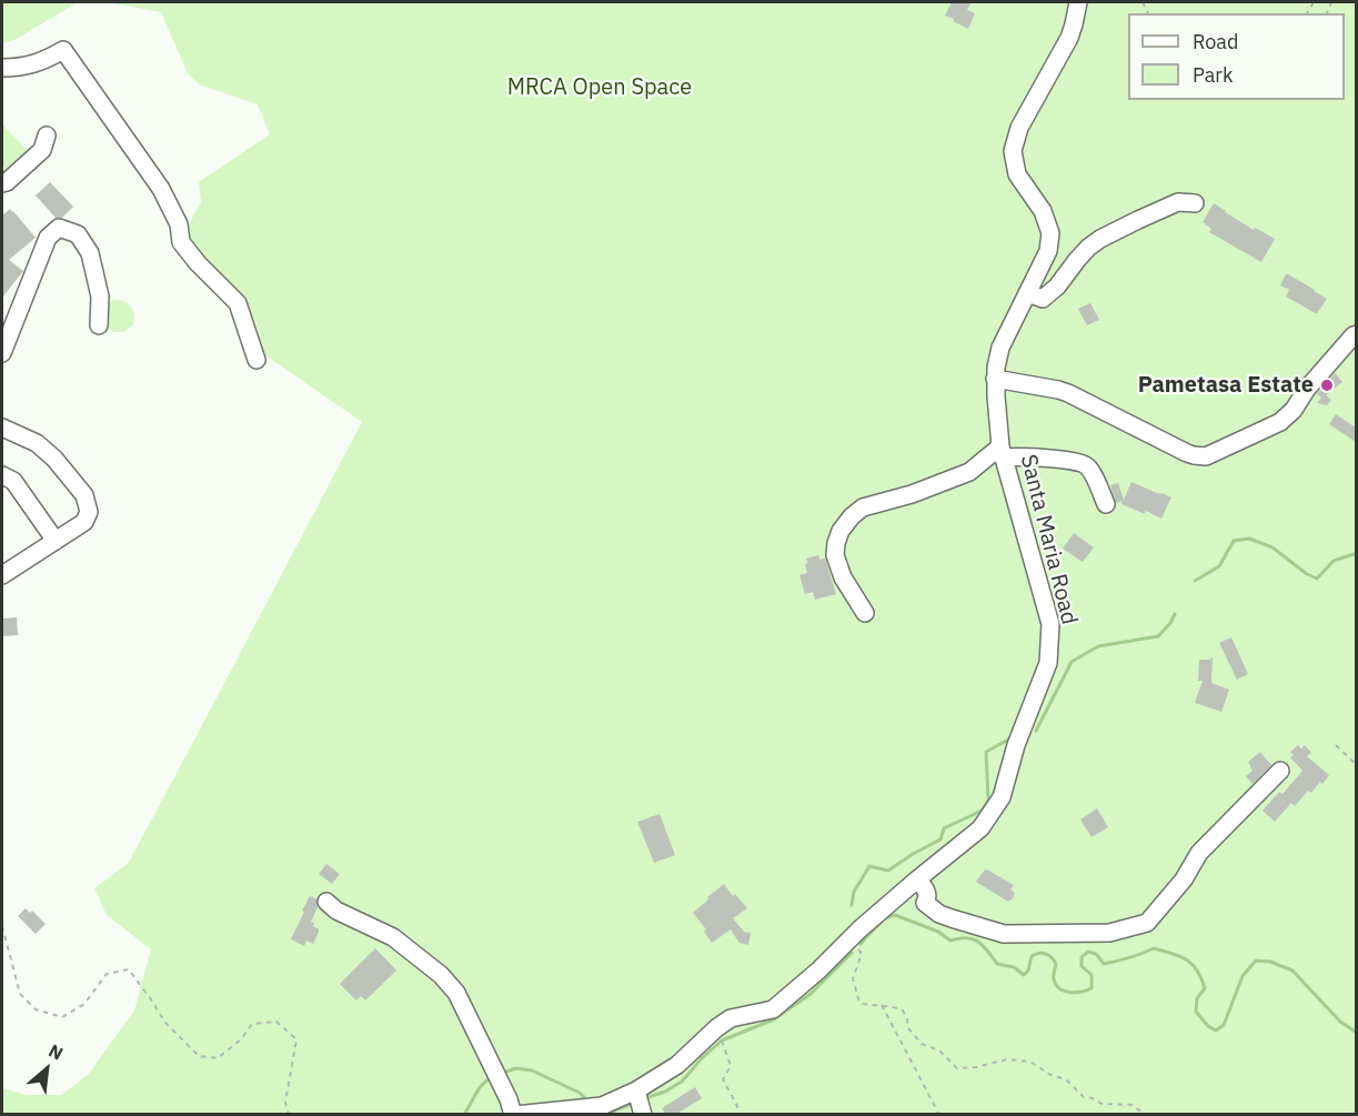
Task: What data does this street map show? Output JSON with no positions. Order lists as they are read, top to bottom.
{
  "streets": {
    "street": ["Santa Maria Road"]
  },
  "parks": ["MRCA Open Space"],
  "places": ["Pametasa Estate"],
  "legend": ["Road", "Park"],
  "north": "top right"
}
